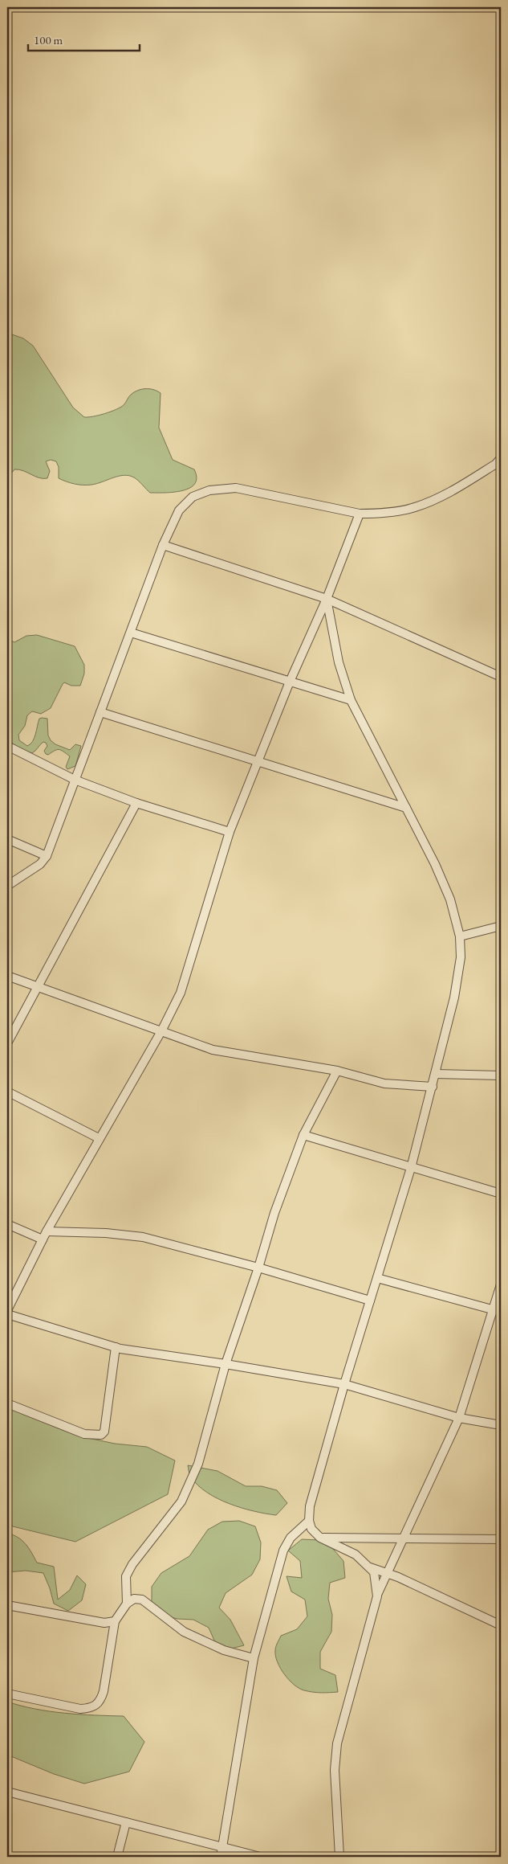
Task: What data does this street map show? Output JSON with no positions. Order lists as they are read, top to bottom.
{
  "scale_bar": "100 m"
}
